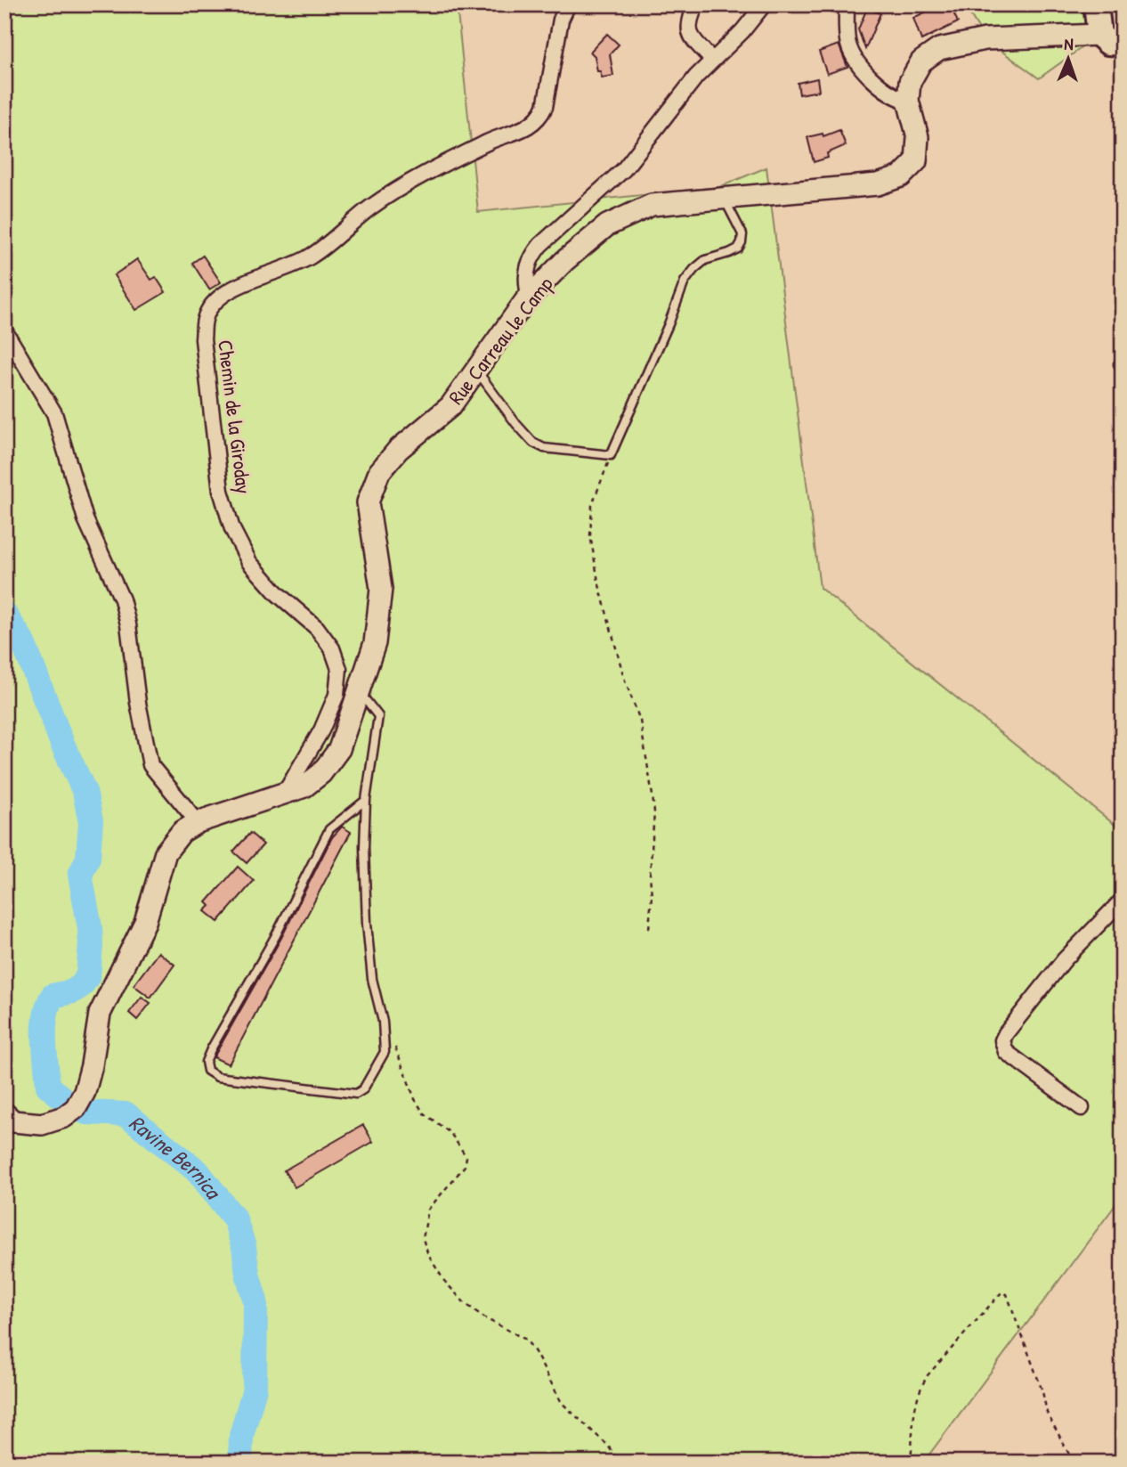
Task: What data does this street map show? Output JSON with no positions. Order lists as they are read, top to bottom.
{
  "streets": {
    "main road": ["Rue Carreau le Camp"],
    "street": ["Chemin de la Giroday"]
  },
  "crossings": [
    ["Rue Carreau le Camp", "Chemin de la Giroday"]
  ],
  "water": ["Ravine Bernica"],
  "north": "top"
}
